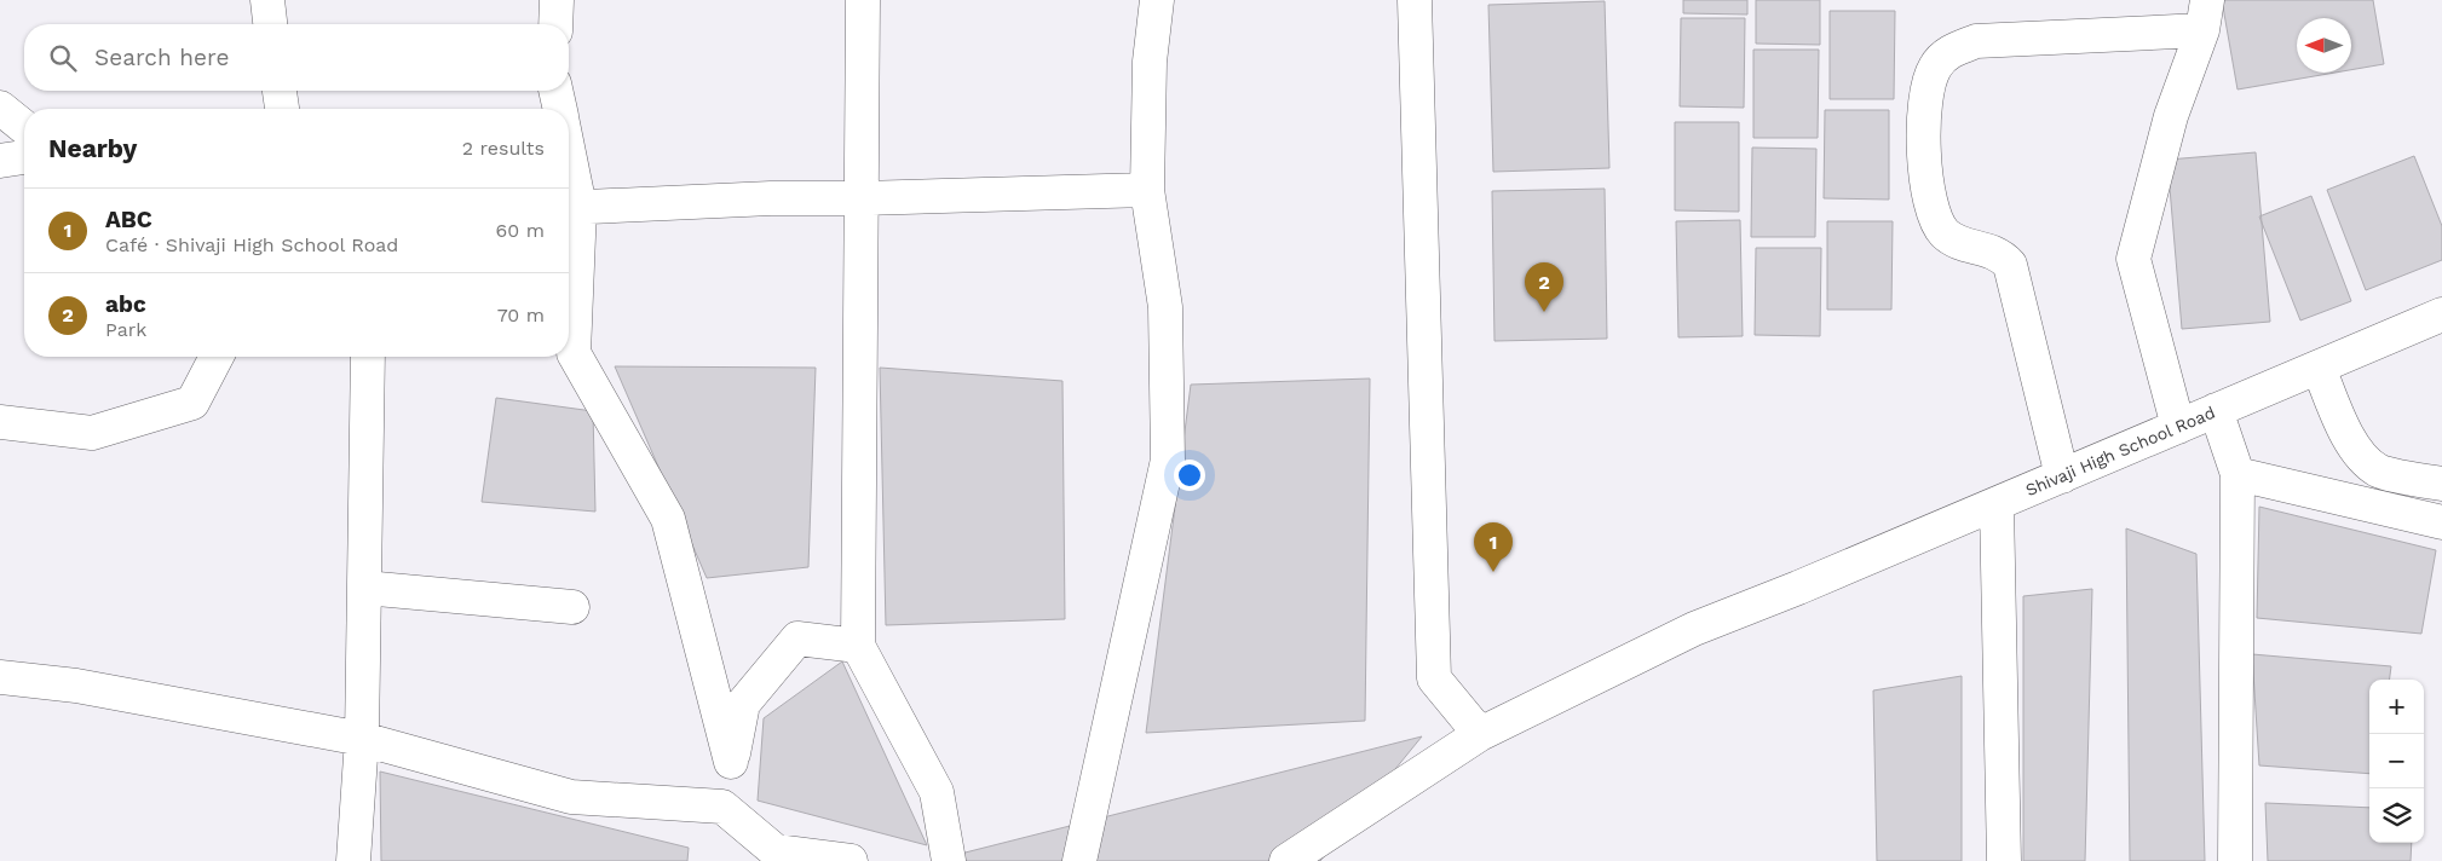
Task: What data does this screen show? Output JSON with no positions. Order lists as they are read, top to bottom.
{
  "streets": {
    "street": ["Shivaji High School Road"]
  },
  "north": "left",
  "page": {
    "search": "Search here",
    "heading": ["Nearby", "2 results"],
    "list": [
      {
        "mark": "1",
        "name": "ABC",
        "note": "Café · Shivaji High School Road",
        "value": "60 m"
      },
      {
        "mark": "2",
        "name": "abc",
        "note": "Park",
        "value": "70 m"
      }
    ],
    "pins": ["2", "1"],
    "map_buttons": ["+", "−"]
  }
}
